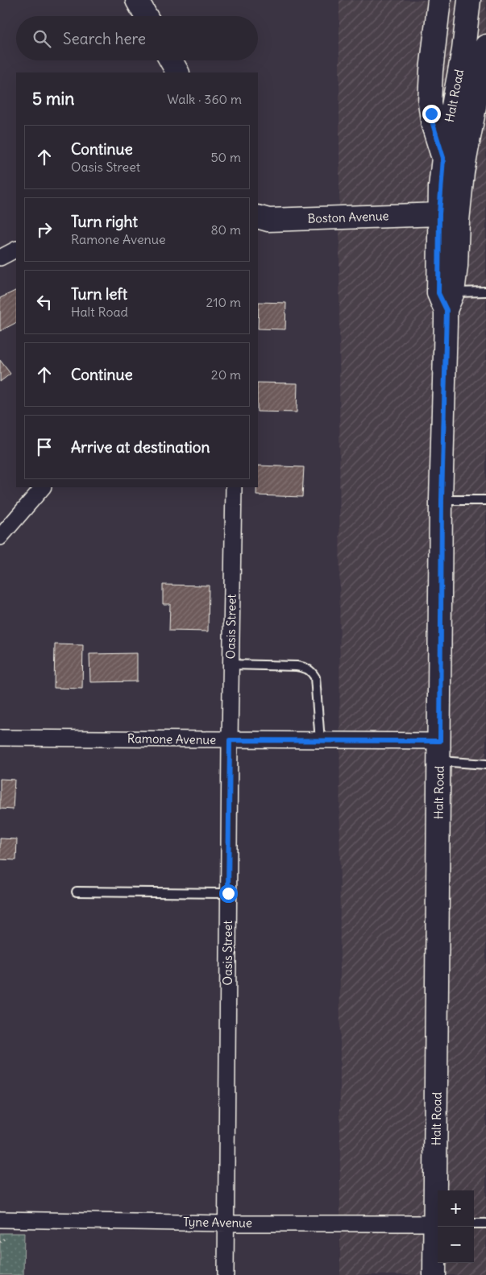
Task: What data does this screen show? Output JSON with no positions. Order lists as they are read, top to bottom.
{
  "streets": {
    "street": [
      "Halt Road",
      "Boston Avenue",
      "Oasis Street",
      "Ramone Avenue",
      "Tyne Avenue"
    ]
  },
  "crossings": [
    ["Halt Road", "Boston Avenue"],
    ["Halt Road", "Ramone Avenue"],
    ["Halt Road", "Tyne Avenue"],
    ["Oasis Street", "Ramone Avenue"],
    ["Oasis Street", "Tyne Avenue"]
  ],
  "page": {
    "search": "Search here",
    "heading": ["5 min", "Walk · 360 m"],
    "list": [
      ["Continue", "Oasis Street", "50 m"],
      ["Turn right", "Ramone Avenue", "80 m"],
      ["Turn left", "Halt Road", "210 m"],
      ["Continue", "20 m"],
      "Arrive at destination"
    ],
    "map_buttons": ["+", "−"]
  }
}
